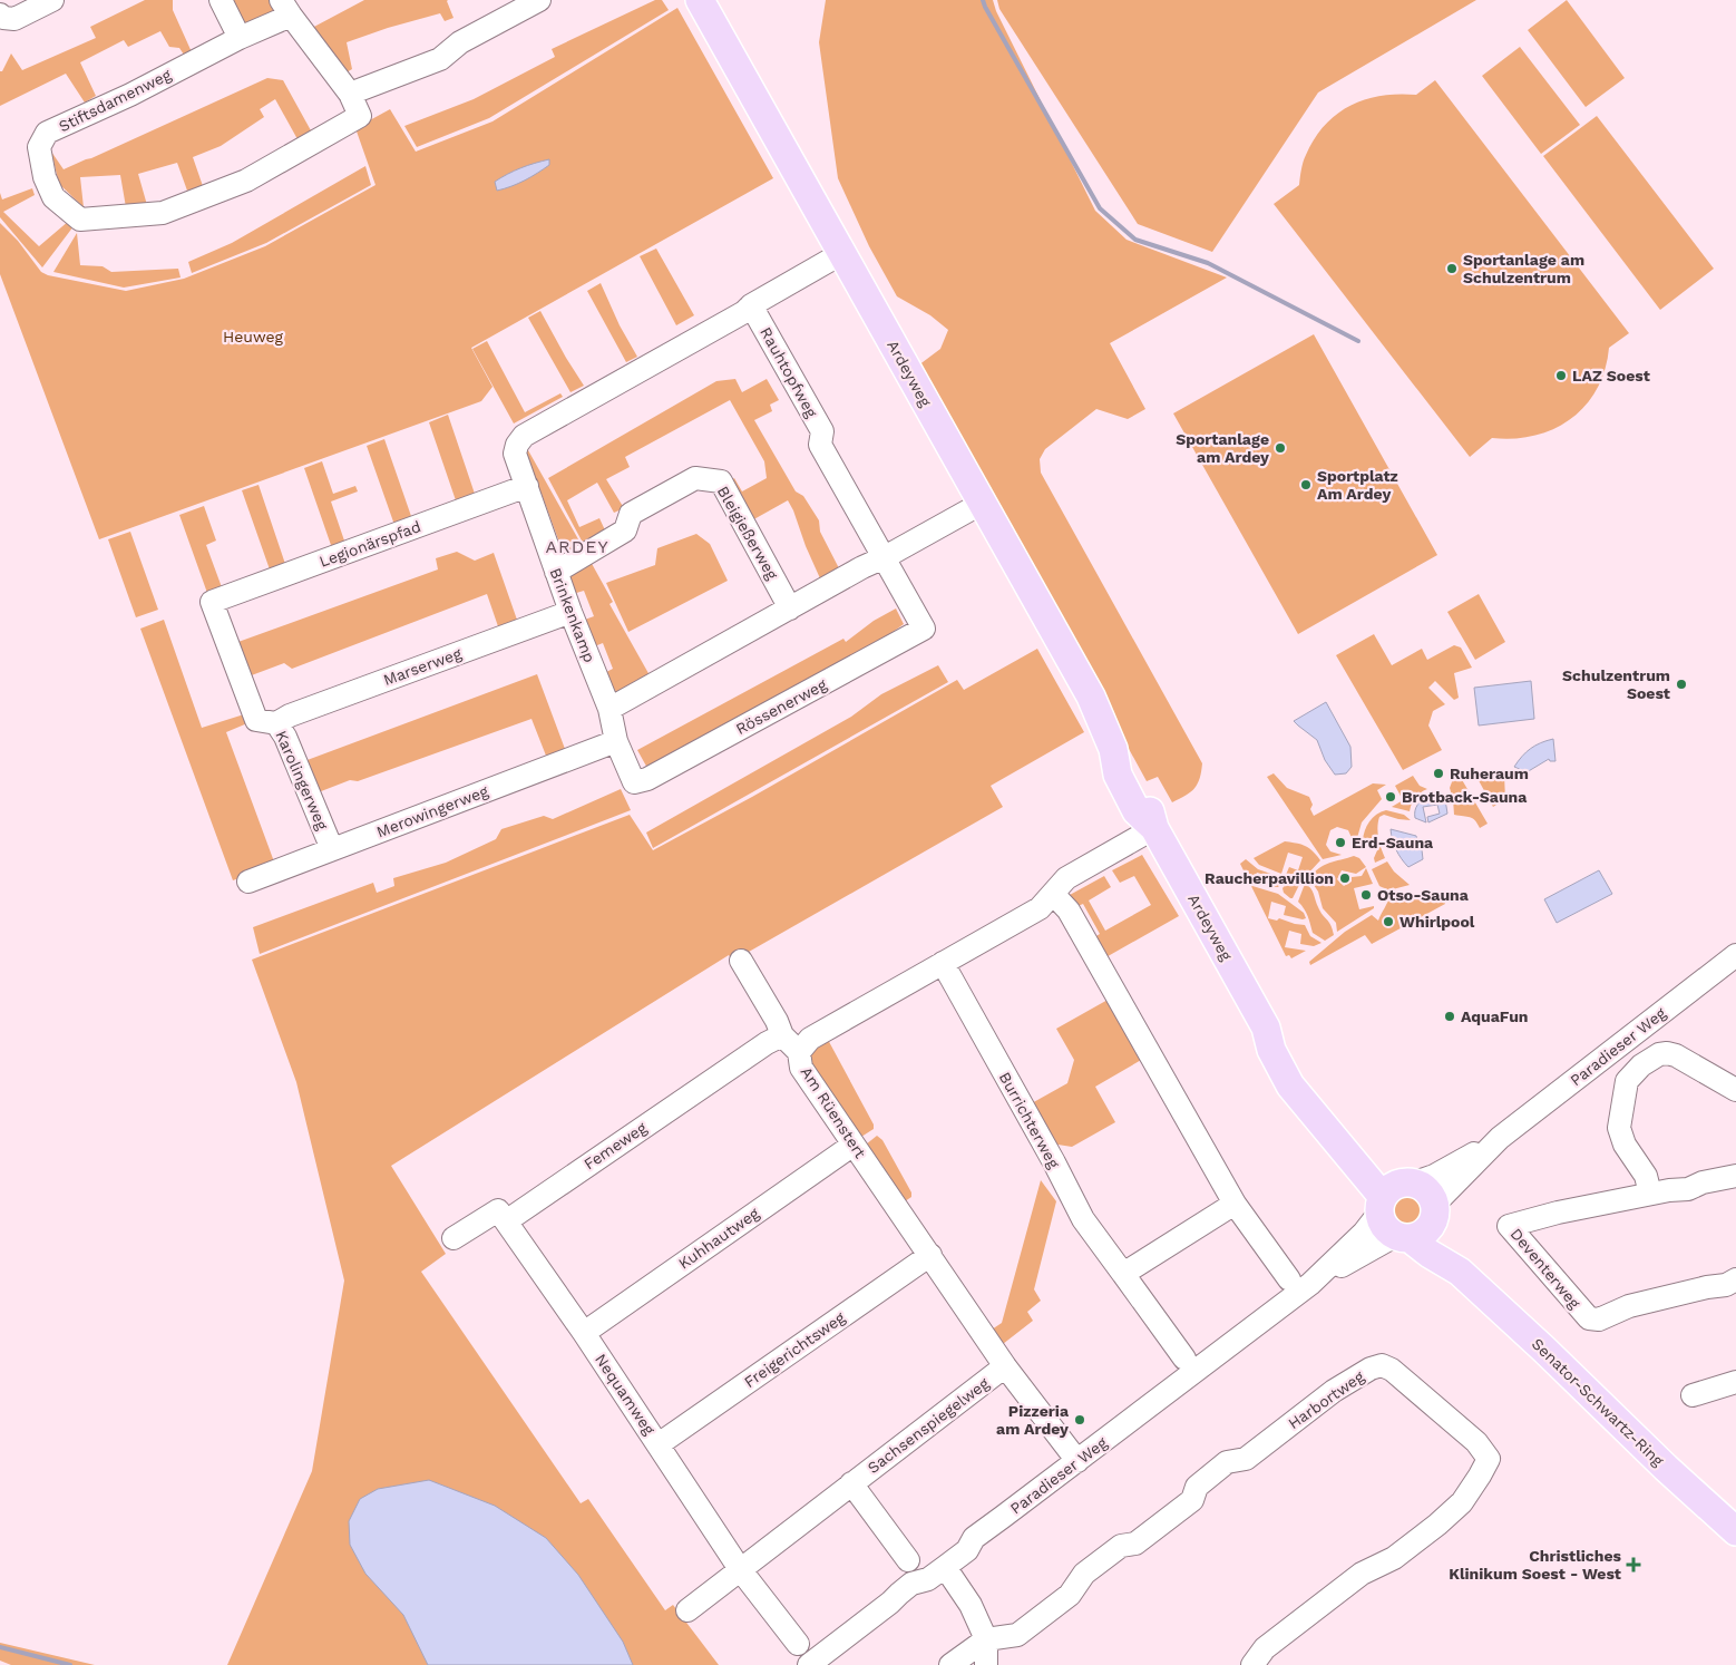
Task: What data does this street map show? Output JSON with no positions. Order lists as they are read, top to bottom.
{
  "streets": {
    "main road": ["Ardeyweg", "Paradieser Weg", "Senator-Schwartz-Ring"],
    "street": [
      "Stiftsdamenweg",
      "Rauhtopfweg",
      "Bleigießerweg",
      "Legionärspfad",
      "Brinkenkamp",
      "Marserweg",
      "Rössenerweg",
      "Karolingerweg",
      "Merowingerweg",
      "Am Rüenstert",
      "Burrichterweg",
      "Femeweg",
      "Kuhhautweg",
      "Deventerweg",
      "Freigerichtsweg",
      "Nequamweg",
      "Harbortweg",
      "Sachsenspiegelweg"
    ]
  },
  "crossings": [
    ["Rauhtopfweg", "Brinkenkamp"],
    ["Rauhtopfweg", "Rössenerweg"],
    ["Ardeyweg", "Brinkenkamp"],
    ["Ardeyweg", "Paradieser Weg"],
    ["Ardeyweg", "Am Rüenstert"],
    ["Ardeyweg", "Senator-Schwartz-Ring"],
    ["Bleigießerweg", "Brinkenkamp"],
    ["Legionärspfad", "Brinkenkamp"],
    ["Legionärspfad", "Karolingerweg"],
    ["Brinkenkamp", "Marserweg"],
    ["Brinkenkamp", "Rössenerweg"],
    ["Marserweg", "Karolingerweg"],
    ["Rössenerweg", "Merowingerweg"],
    ["Karolingerweg", "Merowingerweg"],
    ["Paradieser Weg", "Am Rüenstert"],
    ["Paradieser Weg", "Senator-Schwartz-Ring"],
    ["Am Rüenstert", "Burrichterweg"],
    ["Am Rüenstert", "Kuhhautweg"],
    ["Am Rüenstert", "Freigerichtsweg"],
    ["Am Rüenstert", "Sachsenspiegelweg"],
    ["Femeweg", "Nequamweg"],
    ["Kuhhautweg", "Nequamweg"],
    ["Freigerichtsweg", "Nequamweg"],
    ["Nequamweg", "Sachsenspiegelweg"]
  ],
  "districts": ["ARDEY"],
  "parks": ["Heuweg"],
  "places": {
    "other": [
      "Sportanlage am Schulzentrum",
      "LAZ Soest",
      "Sportanlage am Ardey",
      "Sportplatz Am Ardey",
      "Schulzentrum Soest",
      "Ruheraum",
      "Brotback-Sauna",
      "Erd-Sauna",
      "Raucherpavillion",
      "Otso-Sauna",
      "Whirlpool",
      "AquaFun",
      "Pizzeria am Ardey"
    ],
    "health": ["Christliches Klinikum Soest - West"]
  }
}
